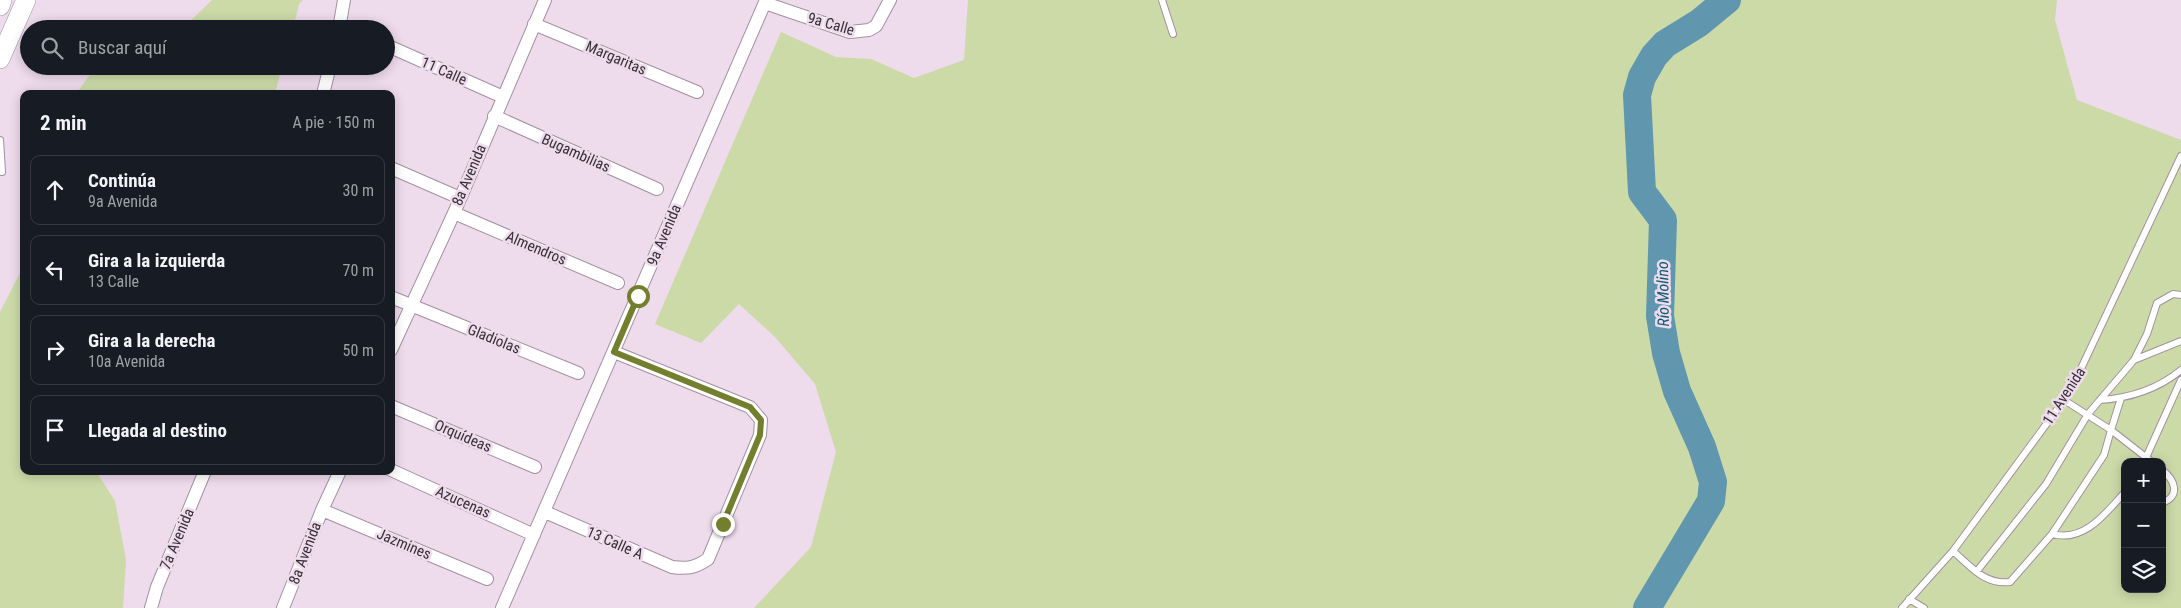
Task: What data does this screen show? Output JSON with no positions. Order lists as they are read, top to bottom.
{
  "streets": {
    "street": [
      "9a Calle",
      "Margaritas",
      "11 Calle",
      "Bugambilias",
      "8a Avenida",
      "9a Avenida",
      "Almendros",
      "Gladiolas",
      "Orquídeas",
      "Azucenas",
      "7a Avenida",
      "13 Calle A",
      "Jazmines"
    ],
    "lane": ["11 Avenida"]
  },
  "crossings": [
    ["9a Calle", "9a Avenida"],
    ["Margaritas", "8a Avenida"],
    ["11 Calle", "8a Avenida"],
    ["Bugambilias", "8a Avenida"],
    ["8a Avenida", "Almendros"],
    ["8a Avenida", "Gladiolas"],
    ["8a Avenida", "Jazmines"],
    ["9a Avenida", "Azucenas"],
    ["9a Avenida", "13 Calle A"]
  ],
  "water": ["Río Molino"],
  "page": {
    "search": "Buscar aquí",
    "heading": ["2 min", "A pie · 150 m"],
    "list": [
      ["Continúa", "9a Avenida", "30 m"],
      ["Gira a la izquierda", "13 Calle", "70 m"],
      ["Gira a la derecha", "10a Avenida", "50 m"],
      "Llegada al destino"
    ],
    "map_buttons": ["+", "−"]
  }
}
